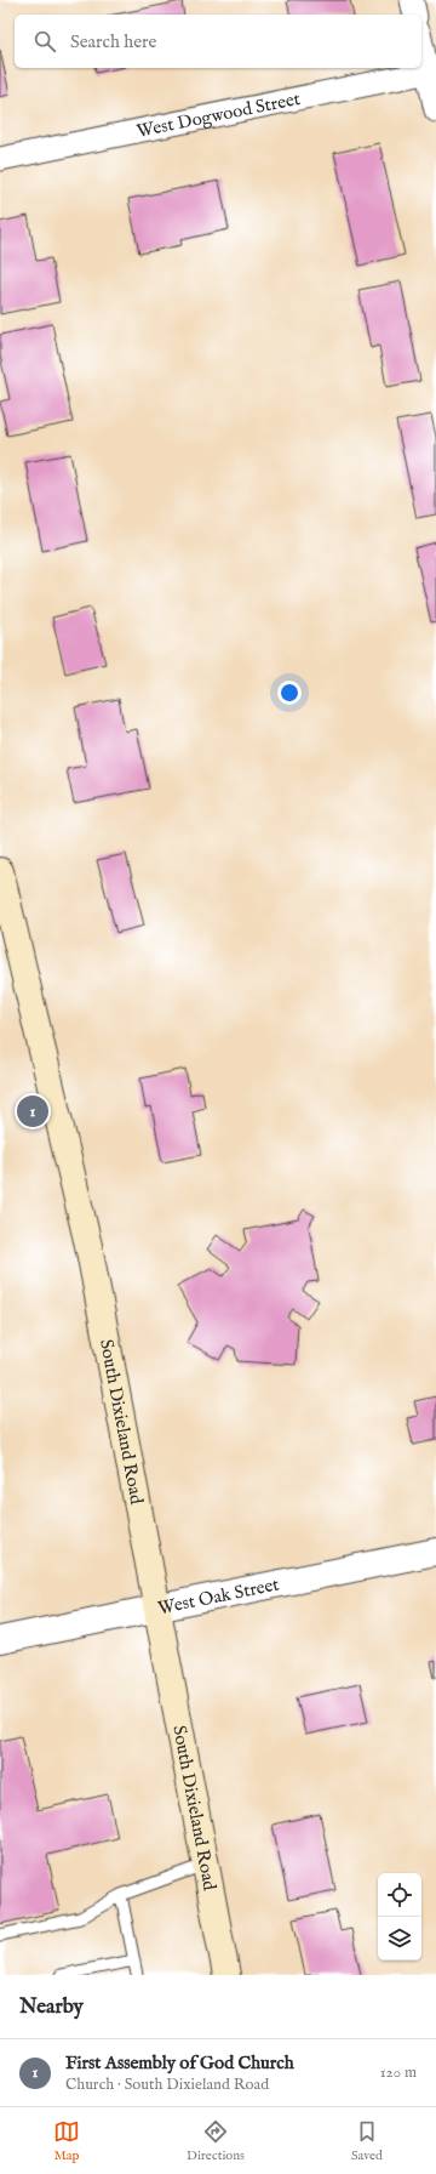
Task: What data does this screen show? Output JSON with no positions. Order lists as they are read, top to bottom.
{
  "streets": {
    "main road": ["South Dixieland Road"],
    "street": ["West Dogwood Street", "West Oak Street"]
  },
  "crossings": [
    ["South Dixieland Road", "West Oak Street"]
  ],
  "page": {
    "search": "Search here",
    "pins": "1",
    "heading": "Nearby",
    "list": [
      {
        "mark": "1",
        "name": "First Assembly of God Church",
        "note": "Church · South Dixieland Road",
        "value": "120 m"
      }
    ],
    "nav": ["Map", "Directions", "Saved"]
  }
}
